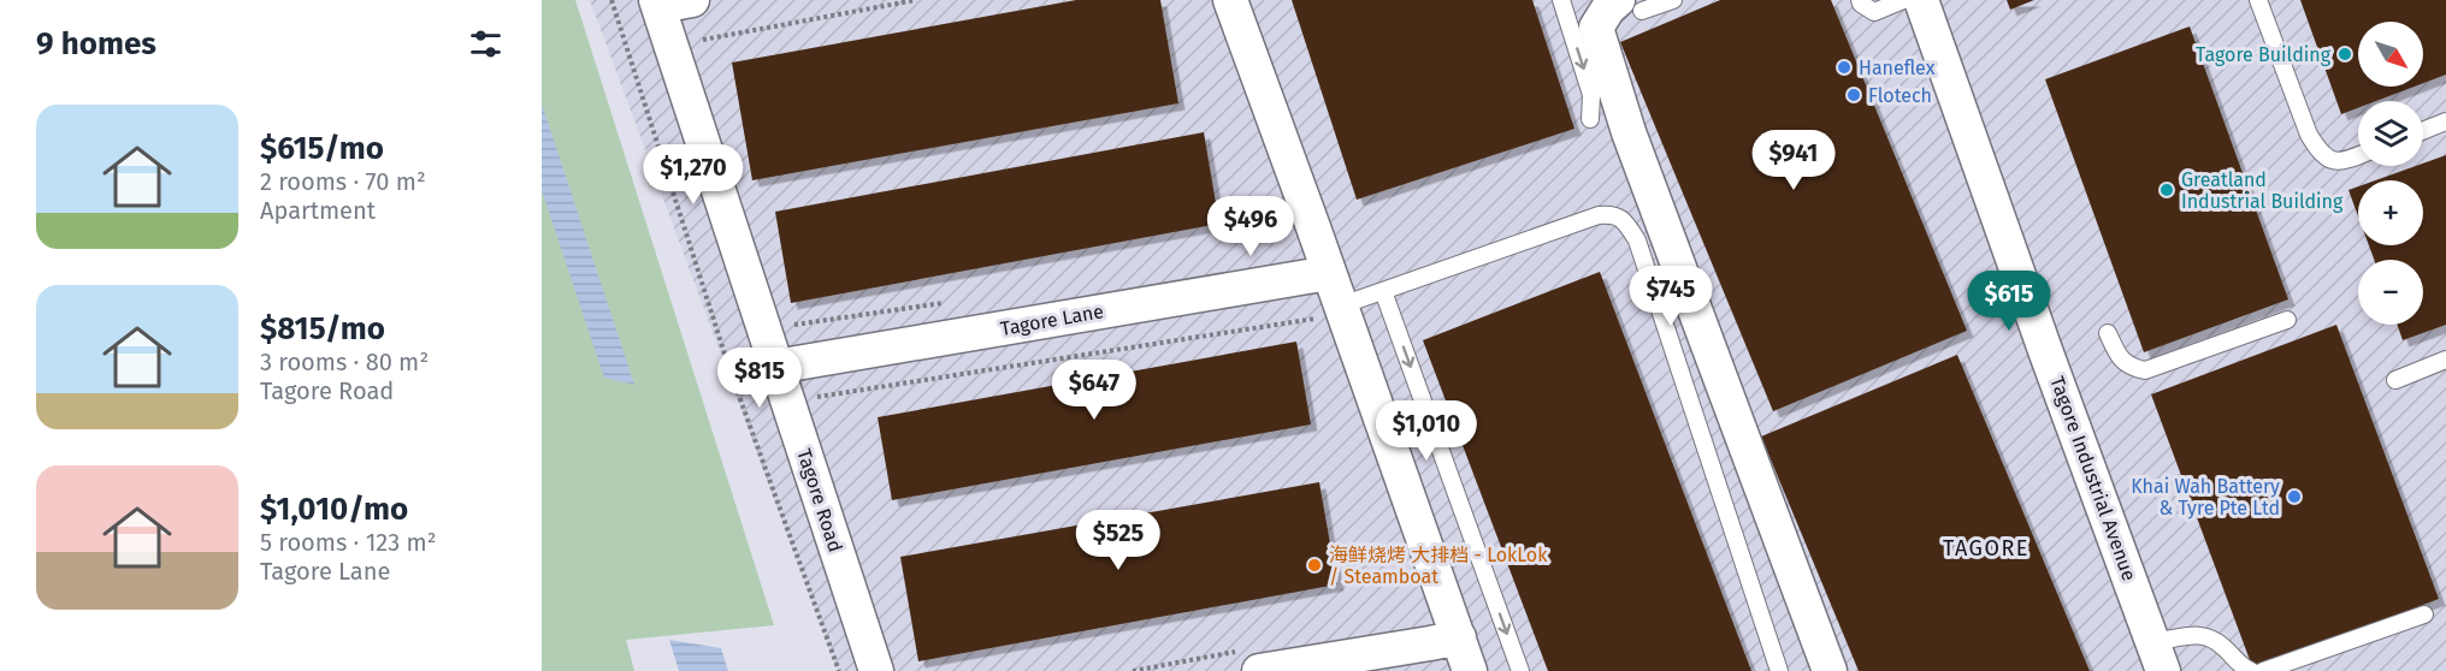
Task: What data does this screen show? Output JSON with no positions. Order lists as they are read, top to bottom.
{
  "streets": {
    "street": ["Tagore Lane", "Tagore Industrial Avenue", "Tagore Road"]
  },
  "crossings": [
    ["Tagore Lane", "Tagore Road"]
  ],
  "districts": ["TAGORE"],
  "places": [
    "Tagore Building",
    "Haneflex",
    "Flotech",
    "Greatland Industrial Building",
    "Khai Wah Battery & Tyre Pte Ltd",
    "海鲜烧烤 大排档 - LokLok / Steamboat"
  ],
  "north": "bottom right",
  "page": {
    "heading": "9 homes",
    "map_buttons": ["+", "−"],
    "list": [
      {
        "name": "$615/mo",
        "note": "2 rooms · 70 m² · Apartment"
      },
      {
        "name": "$815/mo",
        "note": "3 rooms · 80 m² · Tagore Road"
      },
      {
        "name": "$1,010/mo",
        "note": "5 rooms · 123 m² · Tagore Lane"
      }
    ],
    "price": [
      "$941",
      "$1,270",
      "$496",
      "$745",
      "$615",
      "$815",
      "$647",
      "$1,010",
      "$525"
    ]
  }
}
